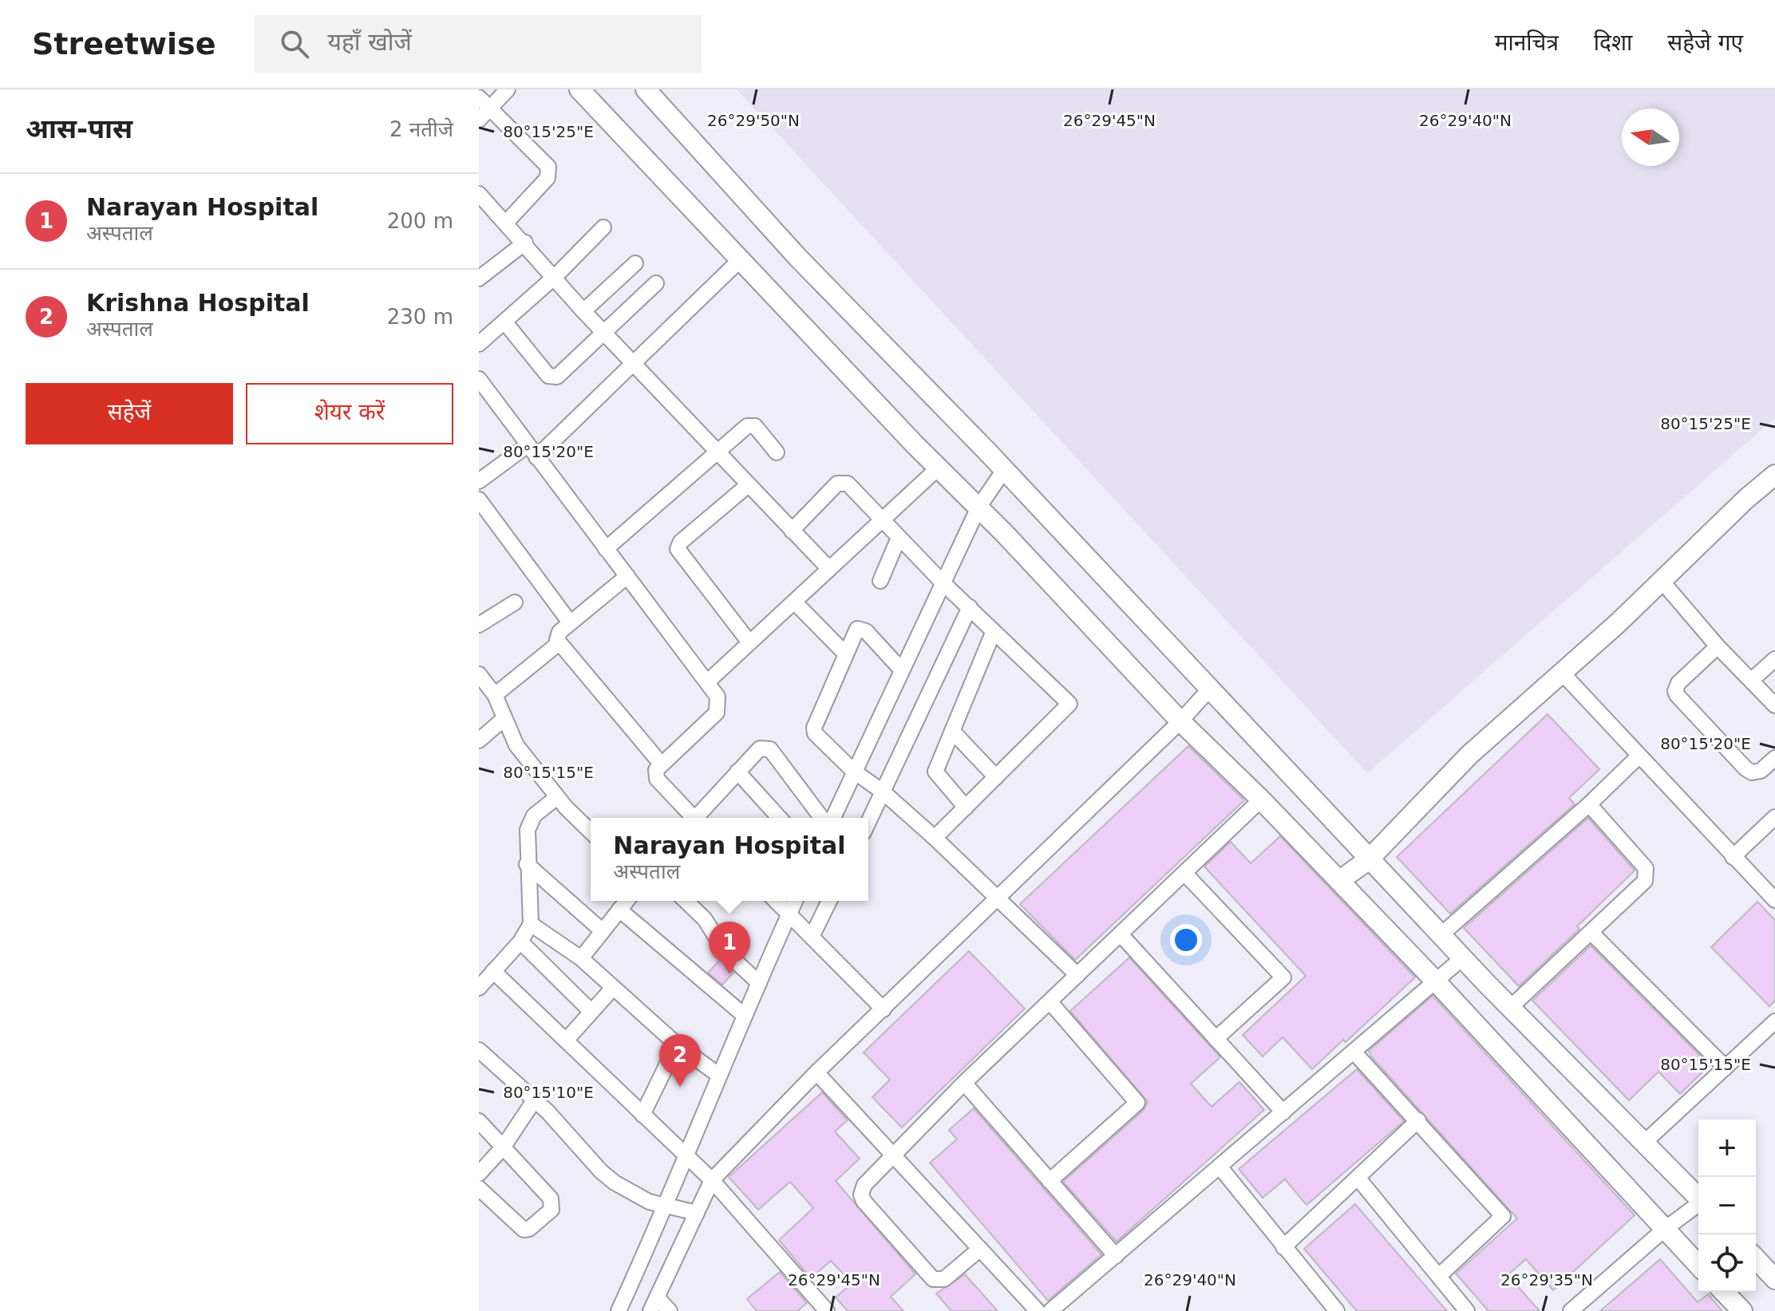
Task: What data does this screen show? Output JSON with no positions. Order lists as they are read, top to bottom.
{
  "north": "left",
  "page": {
    "header": "Streetwise",
    "search": "यहाँ खोजें",
    "nav": ["मानचित्र", "दिशा", "सहेजे गए"],
    "heading": ["आस-पास", "2 नतीजे"],
    "list": [
      {
        "mark": "1",
        "name": "Narayan Hospital",
        "note": "अस्पताल",
        "value": "200 m"
      },
      {
        "mark": "2",
        "name": "Krishna Hospital",
        "note": "अस्पताल",
        "value": "230 m"
      }
    ],
    "buttons": ["सहेजें", "शेयर करें"],
    "popup": ["Narayan Hospital", "अस्पताल"],
    "pins": ["1", "2"],
    "map_buttons": ["+", "−"]
  },
  "coordinates": [
    "26°29'50\"N",
    "26°29'45\"N",
    "26°29'40\"N",
    "80°15'25\"E",
    "80°15'20\"E",
    "80°15'15\"E",
    "80°15'10\"E",
    "26°29'35\"N"
  ]
}
